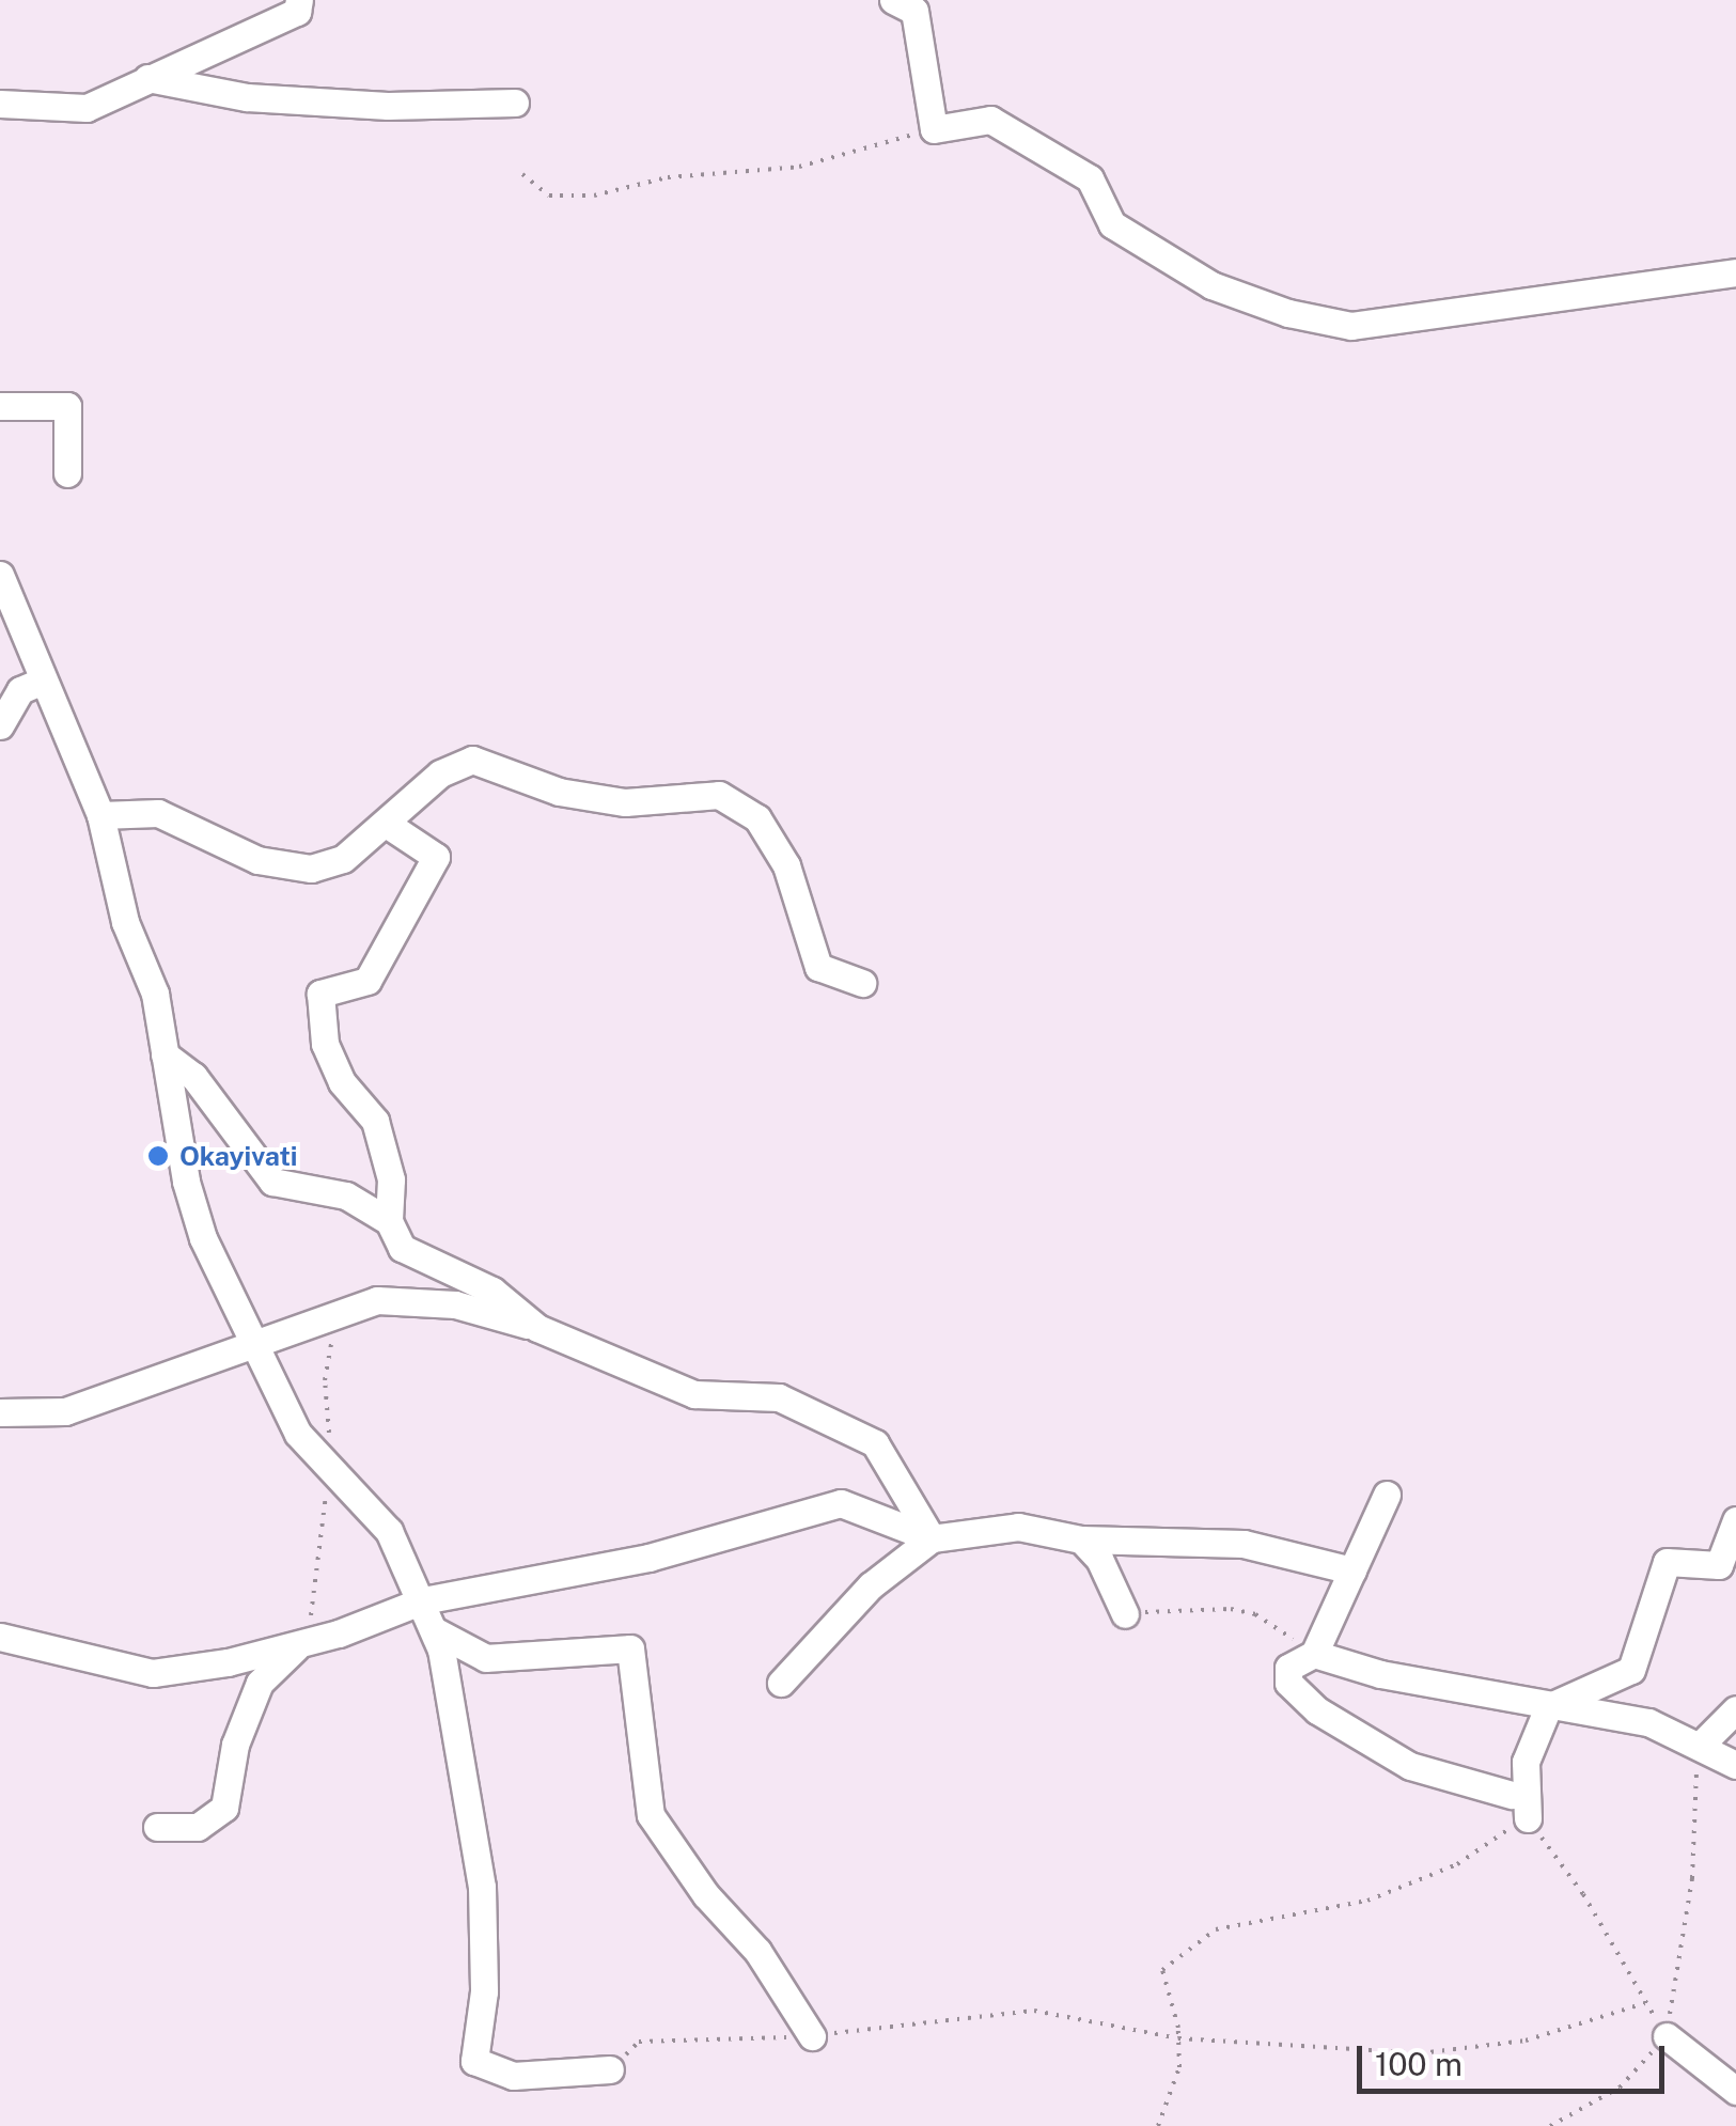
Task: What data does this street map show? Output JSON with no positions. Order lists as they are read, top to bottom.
{
  "places": ["Okayivati"],
  "scale_bar": "100 m"
}
